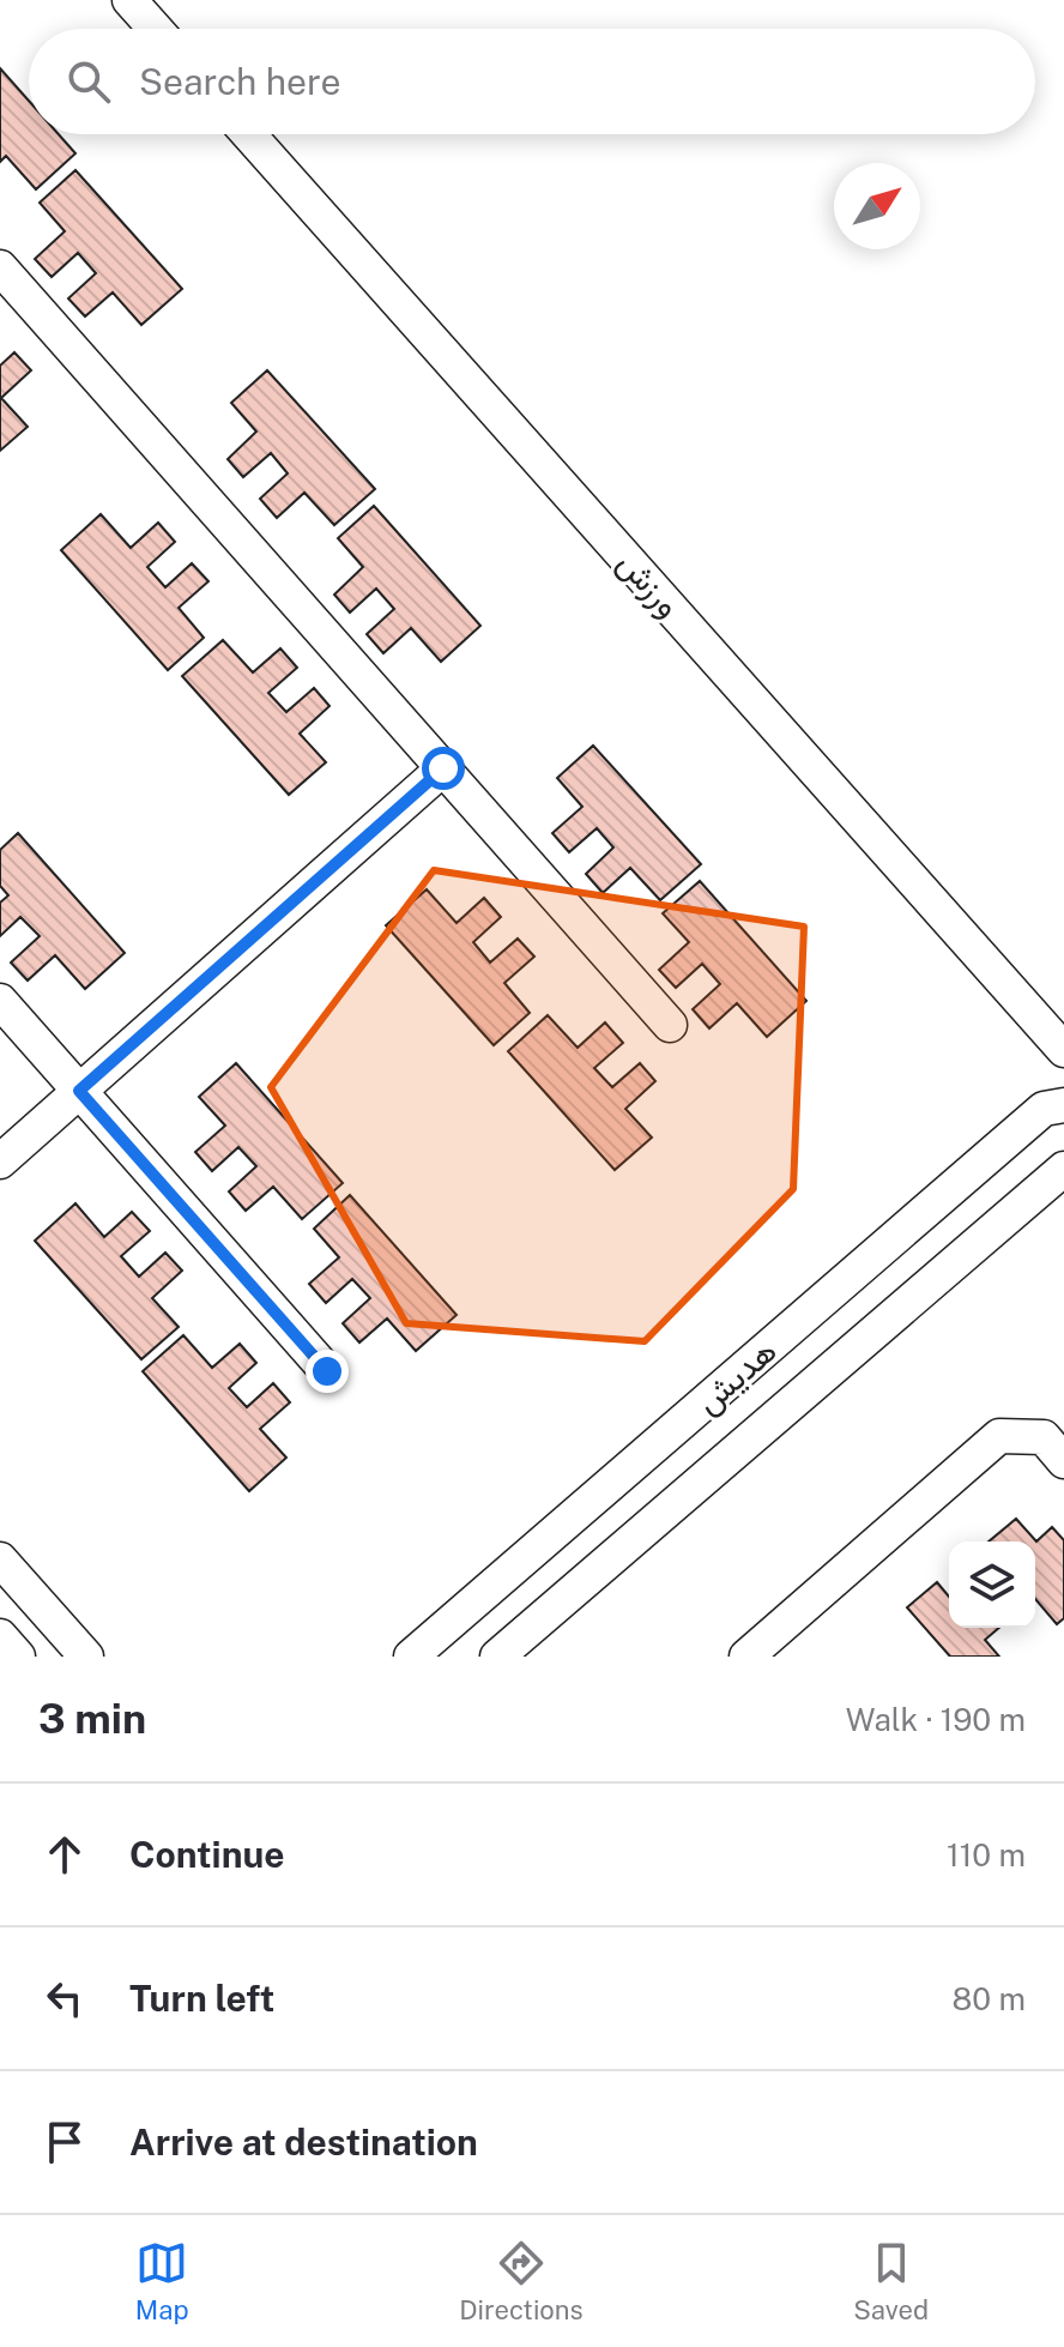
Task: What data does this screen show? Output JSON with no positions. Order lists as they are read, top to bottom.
{
  "streets": {
    "street": ["ورزش", "هدیش"]
  },
  "north": "top right",
  "page": {
    "search": "Search here",
    "heading": ["3 min", "Walk · 190 m"],
    "list": [
      ["Continue", "110 m"],
      ["Turn left", "80 m"],
      "Arrive at destination"
    ],
    "nav": ["Map", "Directions", "Saved"]
  }
}
